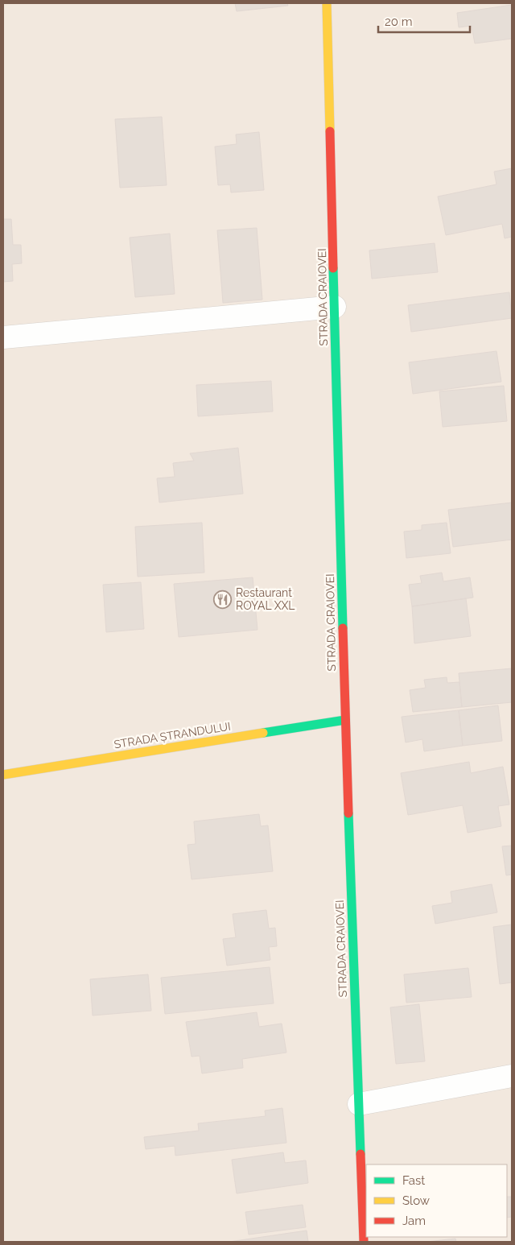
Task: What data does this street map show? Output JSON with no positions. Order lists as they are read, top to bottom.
{
  "streets": {
    "main road": ["STRADA CRAIOVEI", "STRADA ȘTRANDULUI"]
  },
  "crossings": [
    ["STRADA CRAIOVEI", "STRADA ȘTRANDULUI"]
  ],
  "places": {
    "restaurant": ["Restaurant ROYAL XXL"]
  },
  "legend": ["Fast", "Slow", "Jam"],
  "scale_bar": "20 m"
}
